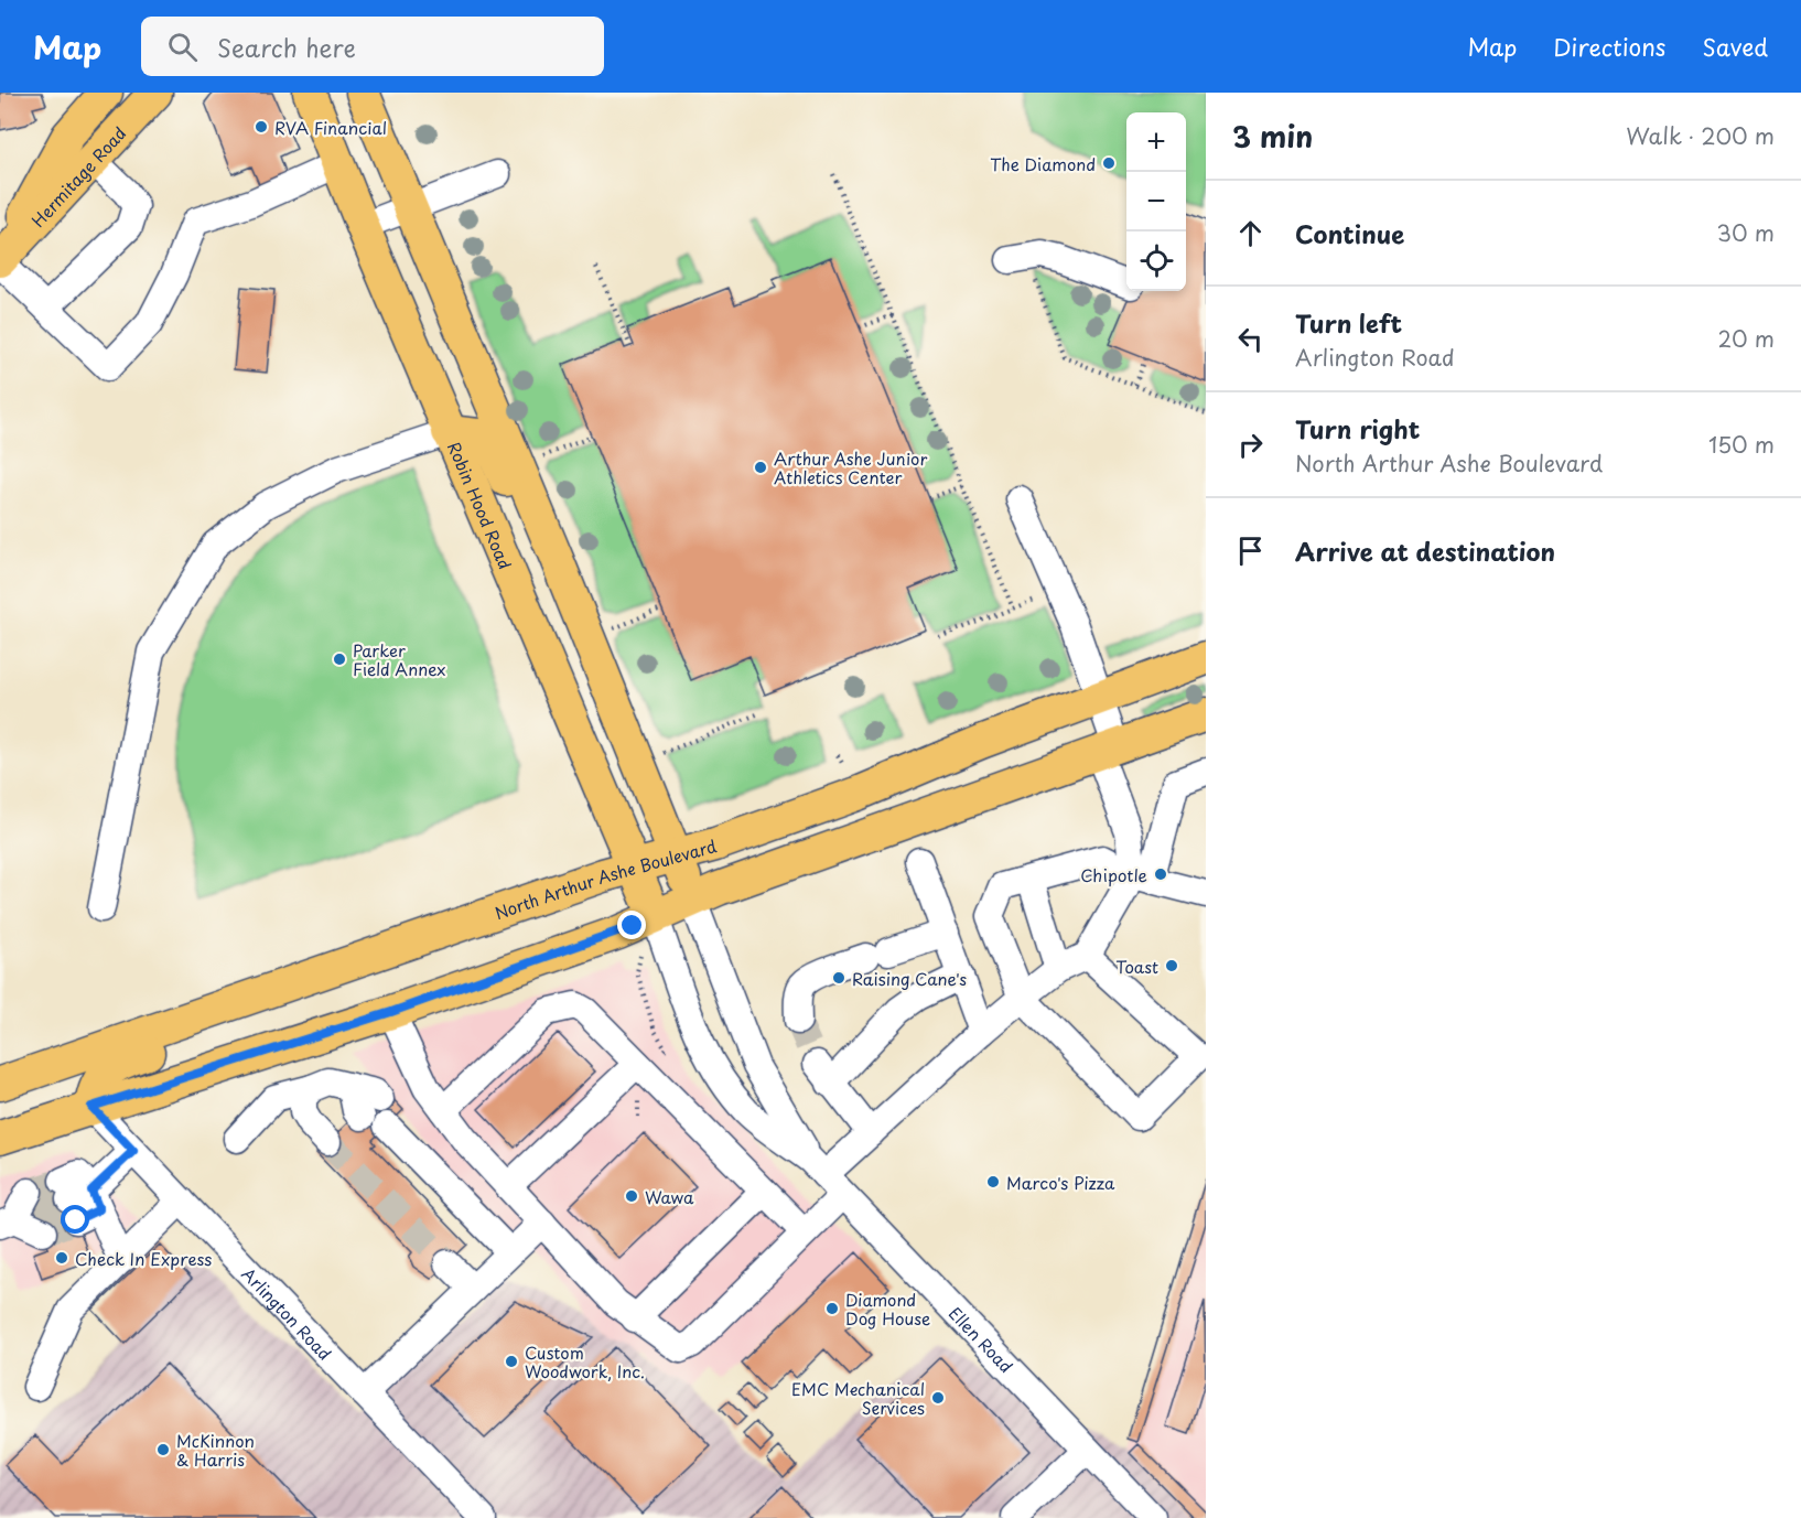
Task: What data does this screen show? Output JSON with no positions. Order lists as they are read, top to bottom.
{
  "streets": {
    "main road": ["Hermitage Road", "Robin Hood Road", "North Arthur Ashe Boulevard"],
    "street": ["Arlington Road", "Ellen Road"]
  },
  "crossings": [
    ["Robin Hood Road", "North Arthur Ashe Boulevard"],
    ["Robin Hood Road", "Ellen Road"]
  ],
  "places": [
    "RVA Financial",
    "The Diamond",
    "Arthur Ashe Junior Athletics Center",
    "Parker Field Annex",
    "Chipotle",
    "Toast",
    "Raising Cane's",
    "Marco's Pizza",
    "Wawa",
    "Check In Express",
    "Diamond Dog House",
    "Custom Woodwork, Inc.",
    "EMC Mechanical Services",
    "McKinnon & Harris"
  ],
  "page": {
    "header": "Map",
    "search": "Search here",
    "nav": ["Map", "Directions", "Saved"],
    "heading": ["3 min", "Walk · 200 m"],
    "map_buttons": ["+", "−"],
    "list": [
      ["Continue", "30 m"],
      ["Turn left", "Arlington Road", "20 m"],
      ["Turn right", "North Arthur Ashe Boulevard", "150 m"],
      "Arrive at destination"
    ]
  }
}
